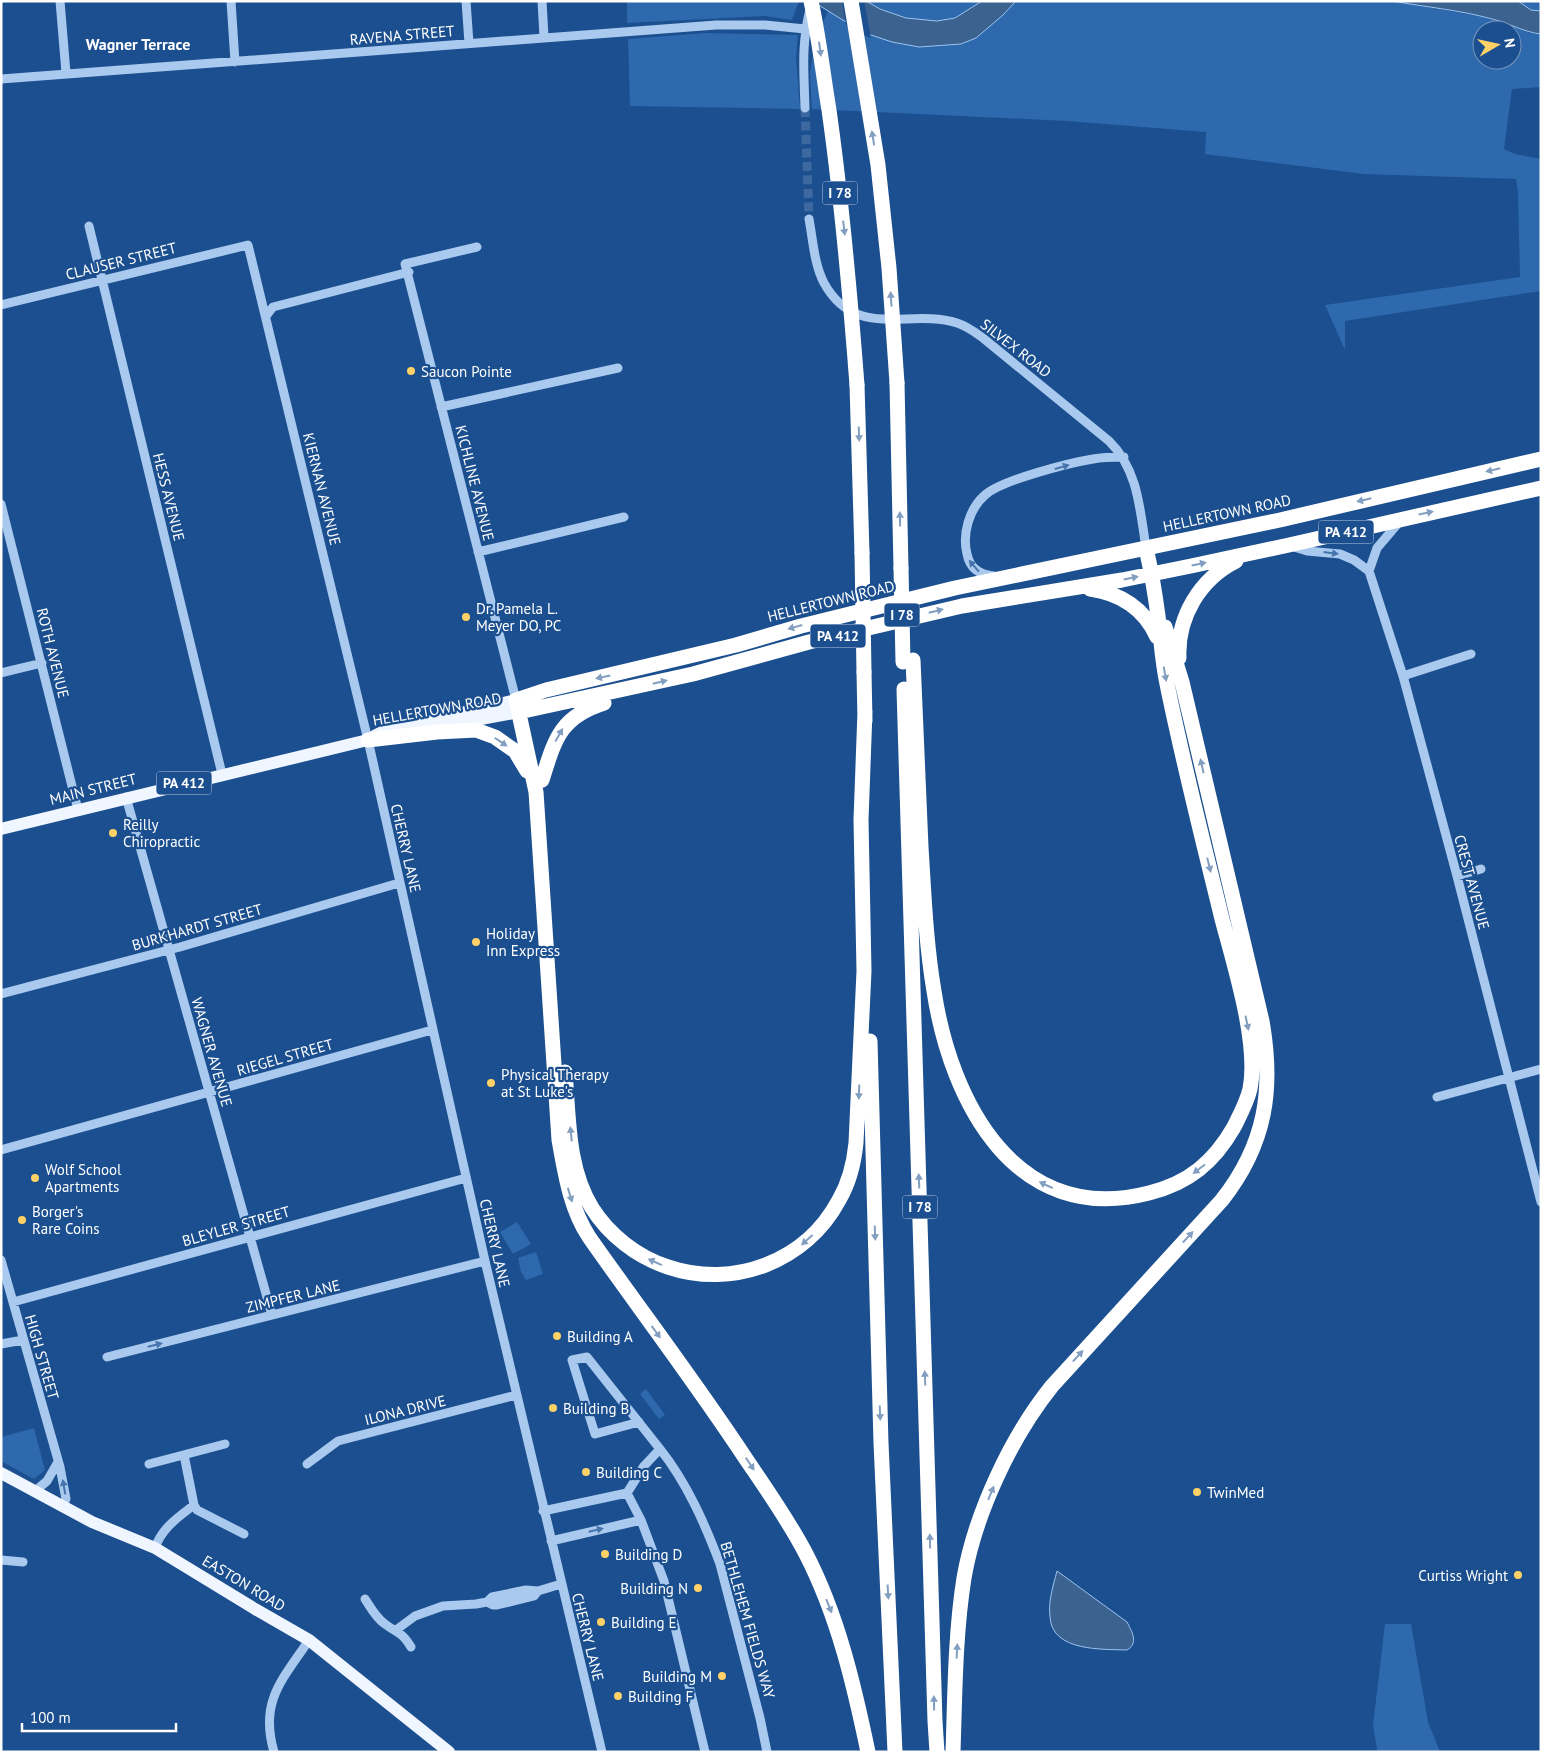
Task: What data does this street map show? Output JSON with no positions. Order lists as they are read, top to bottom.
{
  "streets": {
    "highway": ["I 78", "HELLERTOWN ROAD", "PA 412"],
    "main road": ["MAIN STREET", "EASTON ROAD"],
    "street": [
      "RAVENA STREET",
      "CLAUSER STREET",
      "SILVEX ROAD",
      "KICHLINE AVENUE",
      "KIERNAN AVENUE",
      "HESS AVENUE",
      "ROTH AVENUE",
      "CHERRY LANE",
      "CREST AVENUE",
      "BURKHARDT STREET",
      "WAGNER AVENUE",
      "RIEGEL STREET",
      "BLEYLER STREET",
      "ZIMPFER LANE",
      "HIGH STREET",
      "ILONA DRIVE",
      "BETHLEHEM FIELDS WAY"
    ]
  },
  "crossings": [
    ["CLAUSER STREET", "KIERNAN AVENUE"],
    ["CLAUSER STREET", "HESS AVENUE"],
    ["SILVEX ROAD", "HELLERTOWN ROAD"],
    ["KICHLINE AVENUE", "HELLERTOWN ROAD"],
    ["KIERNAN AVENUE", "HELLERTOWN ROAD"],
    ["KIERNAN AVENUE", "MAIN STREET"],
    ["KIERNAN AVENUE", "CHERRY LANE"],
    ["HESS AVENUE", "MAIN STREET"],
    ["HELLERTOWN ROAD", "MAIN STREET"],
    ["HELLERTOWN ROAD", "CHERRY LANE"],
    ["ROTH AVENUE", "MAIN STREET"],
    ["MAIN STREET", "CHERRY LANE"],
    ["MAIN STREET", "WAGNER AVENUE"],
    ["CHERRY LANE", "BURKHARDT STREET"],
    ["CHERRY LANE", "RIEGEL STREET"],
    ["CHERRY LANE", "BLEYLER STREET"],
    ["CHERRY LANE", "ZIMPFER LANE"],
    ["CHERRY LANE", "ILONA DRIVE"],
    ["BURKHARDT STREET", "WAGNER AVENUE"],
    ["WAGNER AVENUE", "RIEGEL STREET"],
    ["WAGNER AVENUE", "BLEYLER STREET"],
    ["WAGNER AVENUE", "ZIMPFER LANE"],
    ["BLEYLER STREET", "HIGH STREET"],
    ["HIGH STREET", "EASTON ROAD"]
  ],
  "one_way": ["ZIMPFER LANE"],
  "districts": ["Wagner Terrace"],
  "places": [
    "Saucon Pointe",
    "Dr. Pamela L. Meyer DO, PC",
    "Reilly Chiropractic",
    "Holiday Inn Express",
    "Physical Therapy at St Luke's",
    "Wolf School Apartments",
    "Borger's Rare Coins",
    "Building A",
    "Building B",
    "Building C",
    "TwinMed",
    "Building D",
    "Curtiss Wright",
    "Building N",
    "Building E",
    "Building M",
    "Building F"
  ],
  "scale_bar": "100 m",
  "north": "right"
}
